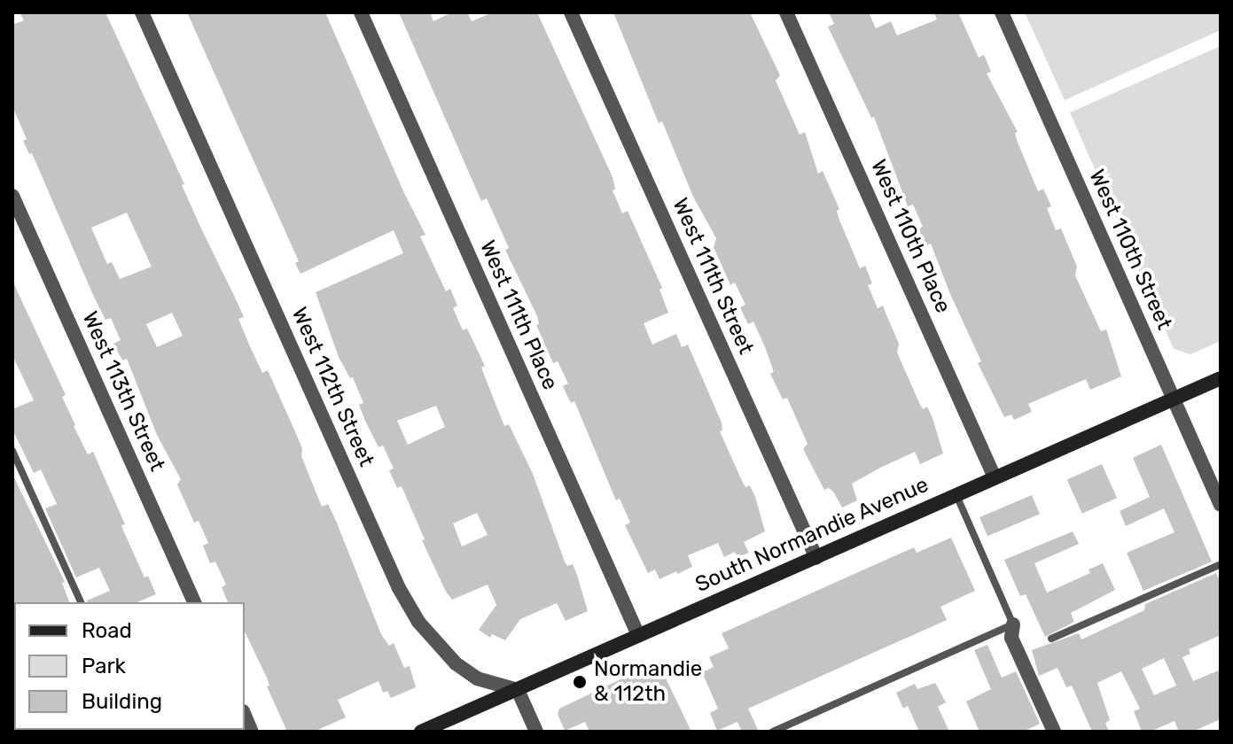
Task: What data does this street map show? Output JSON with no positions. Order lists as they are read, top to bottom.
{
  "streets": {
    "main road": ["South Normandie Avenue"],
    "street": [
      "West 110th Place",
      "West 110th Street",
      "West 111th Street",
      "West 111th Place",
      "West 112th Street",
      "West 113th Street"
    ]
  },
  "crossings": [
    ["West 110th Place", "South Normandie Avenue"],
    ["West 110th Street", "South Normandie Avenue"],
    ["West 111th Street", "South Normandie Avenue"],
    ["West 111th Place", "South Normandie Avenue"],
    ["West 112th Street", "South Normandie Avenue"]
  ],
  "places": ["Normandie & 112th"],
  "legend": ["Road", "Park", "Building"]
}
